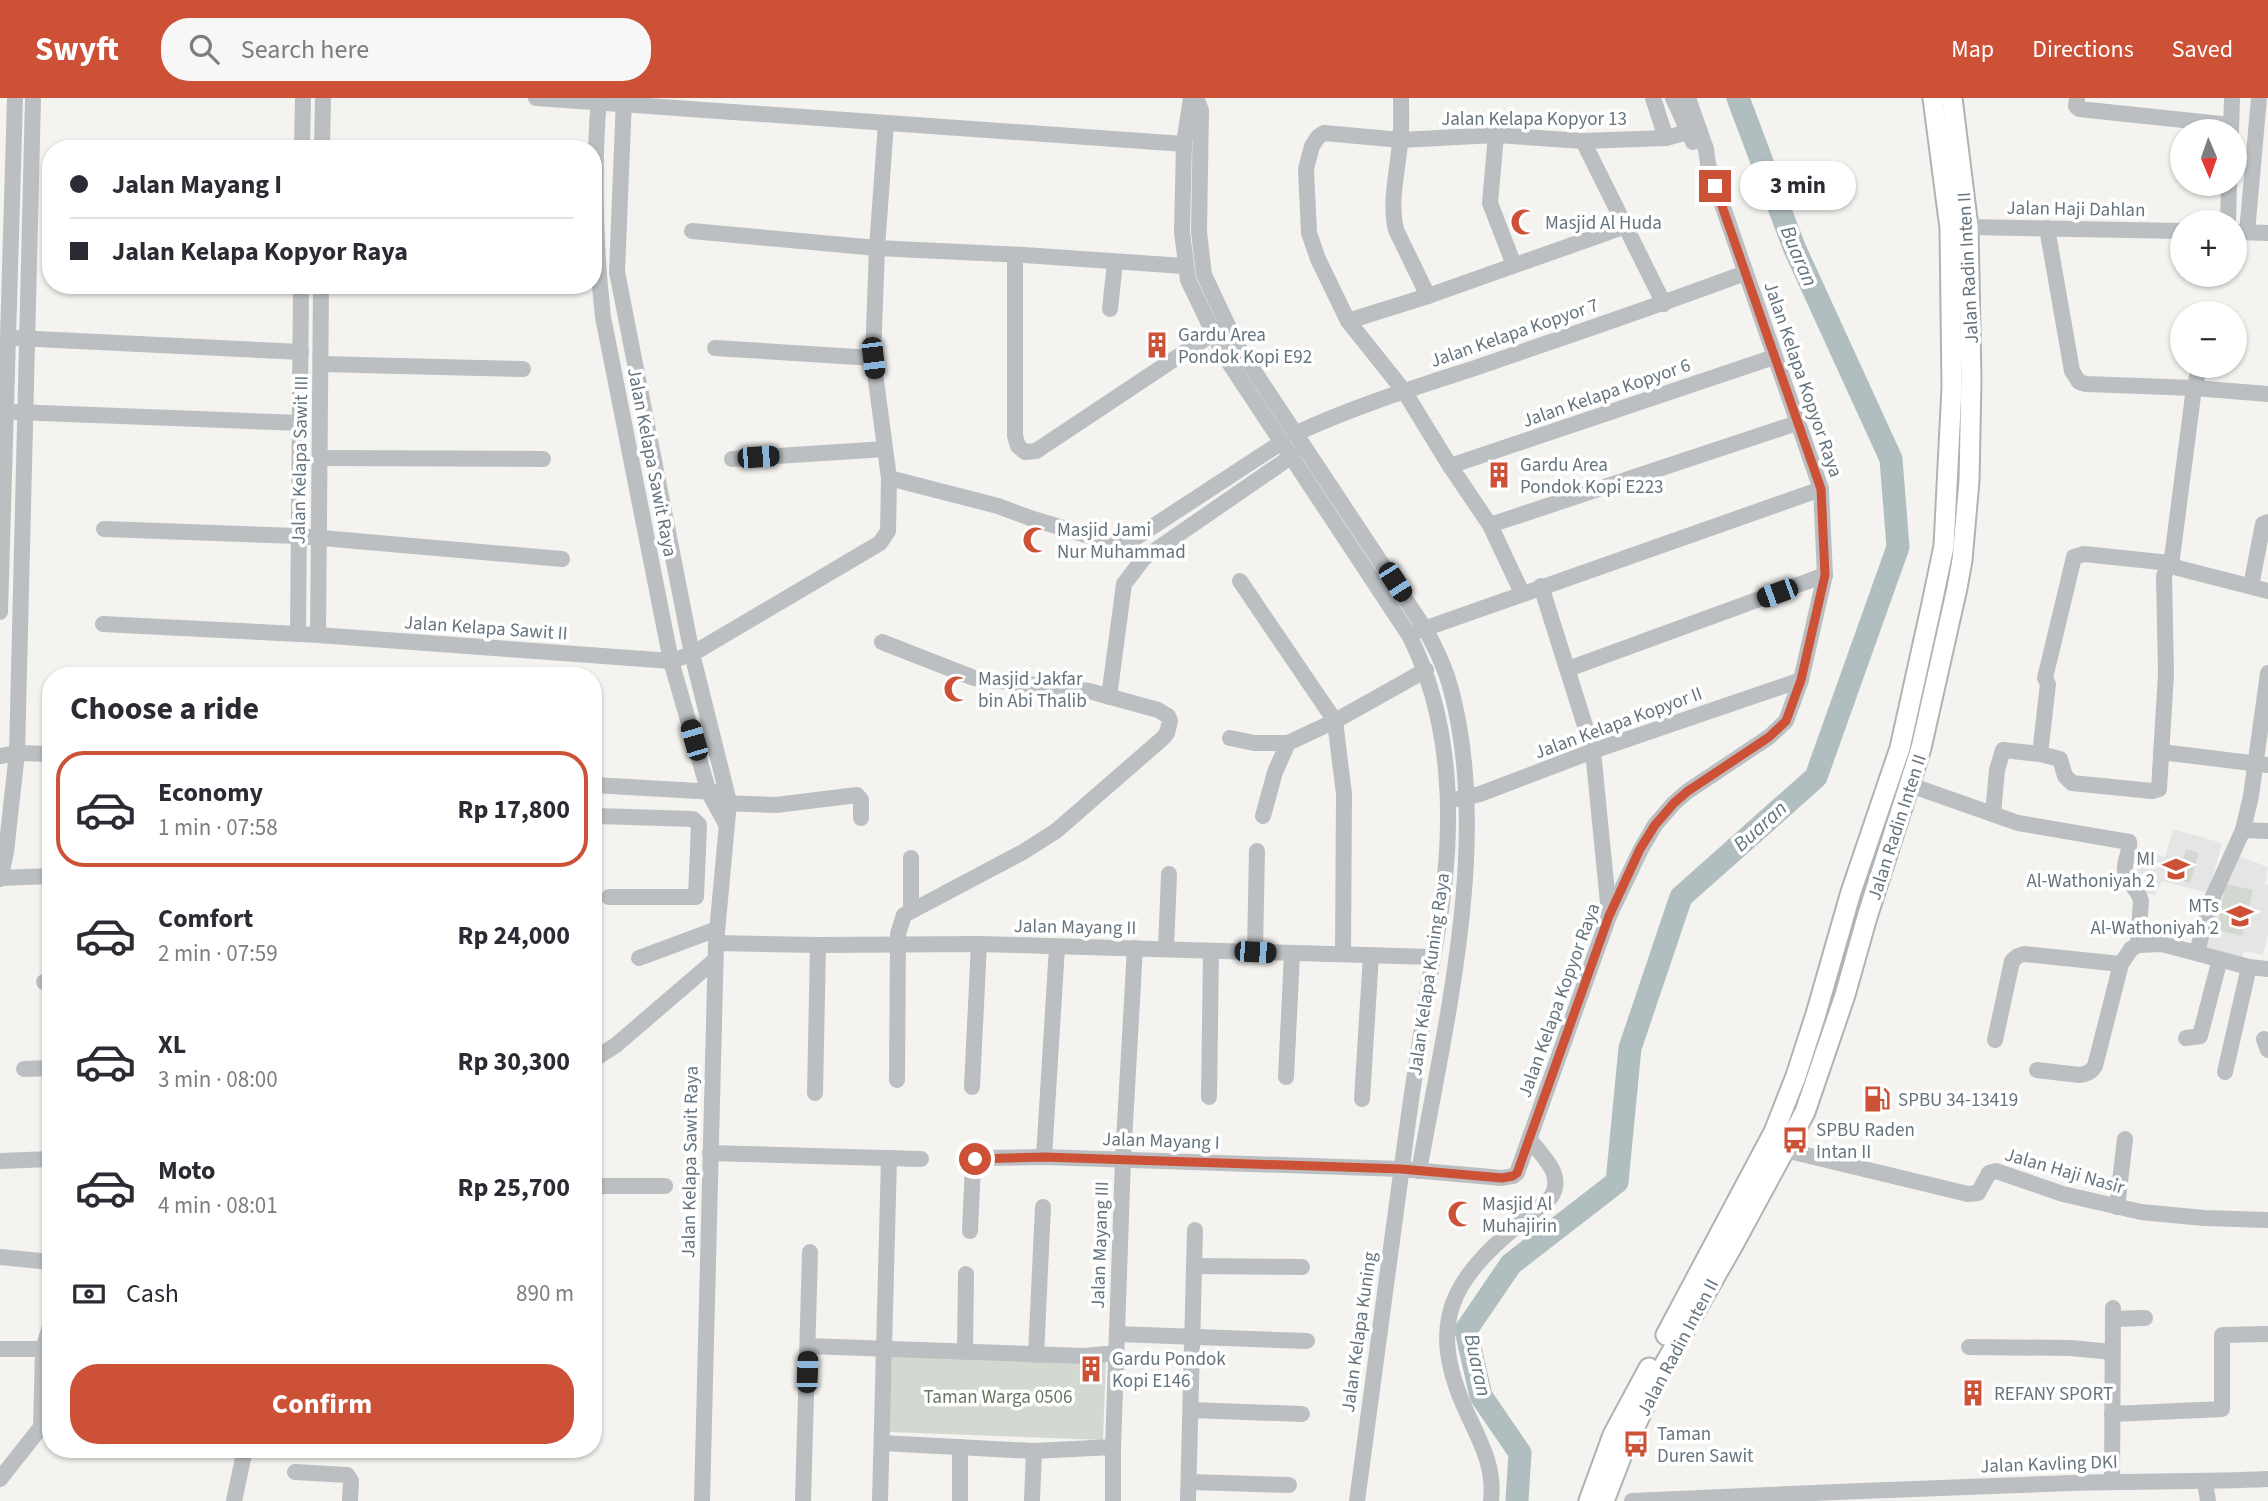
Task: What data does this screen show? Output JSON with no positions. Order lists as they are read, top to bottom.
{
  "streets": {
    "main road": ["Jalan Radin Inten II"],
    "street": [
      "Jalan Kelapa Kopyor 13",
      "Jalan Haji Dahlan",
      "Jalan Kelapa Kopyor 7",
      "Jalan Kelapa Kopyor Raya",
      "Jalan Kelapa Kopyor 6",
      "Jalan Kelapa Sawit III",
      "Jalan Kelapa Sawit Raya",
      "Jalan Kelapa Sawit II",
      "Jalan Kelapa Kopyor II",
      "Jalan Mayang II",
      "Jalan Kelapa Kuning Raya",
      "Jalan Mayang I",
      "Jalan Haji Nasir",
      "Jalan Mayang III",
      "Jalan Kelapa Kuning",
      "Jalan Kavling DKI"
    ]
  },
  "crossings": [
    ["Jalan Kelapa Kopyor 13", "Jalan Kelapa Kopyor 7"],
    ["Jalan Kelapa Kopyor 13", "Jalan Kelapa Kopyor Raya"],
    ["Jalan Kelapa Kopyor 13", "Jalan Kelapa Kopyor 6"],
    ["Jalan Haji Dahlan", "Jalan Radin Inten II"],
    ["Jalan Radin Inten II", "Jalan Haji Nasir"],
    ["Jalan Kelapa Kopyor 7", "Jalan Kelapa Kopyor Raya"],
    ["Jalan Kelapa Kopyor 7", "Jalan Kelapa Kuning Raya"],
    ["Jalan Kelapa Kopyor Raya", "Jalan Kelapa Kopyor 6"],
    ["Jalan Kelapa Kopyor Raya", "Jalan Kelapa Kopyor II"],
    ["Jalan Kelapa Kopyor Raya", "Jalan Kelapa Kuning Raya"],
    ["Jalan Kelapa Kopyor Raya", "Jalan Mayang I"],
    ["Jalan Kelapa Sawit III", "Jalan Kelapa Sawit II"],
    ["Jalan Kelapa Sawit Raya", "Jalan Kelapa Sawit II"],
    ["Jalan Kelapa Sawit Raya", "Jalan Mayang II"],
    ["Jalan Kelapa Kopyor II", "Jalan Kelapa Kuning Raya"],
    ["Jalan Mayang II", "Jalan Kelapa Kuning Raya"],
    ["Jalan Mayang II", "Jalan Mayang III"],
    ["Jalan Kelapa Kuning Raya", "Jalan Mayang I"],
    ["Jalan Kelapa Kuning Raya", "Jalan Kelapa Kuning"],
    ["Jalan Mayang I", "Jalan Mayang III"],
    ["Jalan Mayang I", "Jalan Kelapa Kuning"]
  ],
  "water": ["Buaran"],
  "parks": ["Taman Warga 0506"],
  "places": {
    "mosque": [
      "Masjid Al Huda",
      "Masjid Jami Nur Muhammad",
      "Masjid Jakfar bin Abi Thalib",
      "Masjid Al Muhajirin"
    ],
    "building": [
      "Gardu Area Pondok Kopi E92",
      "Gardu Area Pondok Kopi E223",
      "Gardu Pondok Kopi E146",
      "REFANY SPORT"
    ],
    "school or university": ["MI Al-Wathoniyah 2", "MTs Al-Wathoniyah 2"],
    "fuel station": ["SPBU 34-13419"],
    "bus stop": ["SPBU Raden Intan II", "Taman Duren Sawit"]
  },
  "north": "bottom",
  "page": {
    "header": "Swyft",
    "search": "Search here",
    "nav": ["Map", "Directions", "Saved"],
    "map_buttons": ["+", "−"],
    "banner": ["Jalan Mayang I", "Jalan Kelapa Kopyor Raya"],
    "bubble": "3 min",
    "heading": "Choose a ride",
    "list": [
      {
        "name": "Economy",
        "note": "1 min · 07:58",
        "value": "Rp 17,800"
      },
      {
        "name": "Comfort",
        "note": "2 min · 07:59",
        "value": "Rp 24,000"
      },
      {
        "name": "XL",
        "note": "3 min · 08:00",
        "value": "Rp 30,300"
      },
      {
        "name": "Moto",
        "note": "4 min · 08:01",
        "value": "Rp 25,700"
      }
    ],
    "pay": ["Cash", "890 m"],
    "buttons": "Confirm"
  }
}
